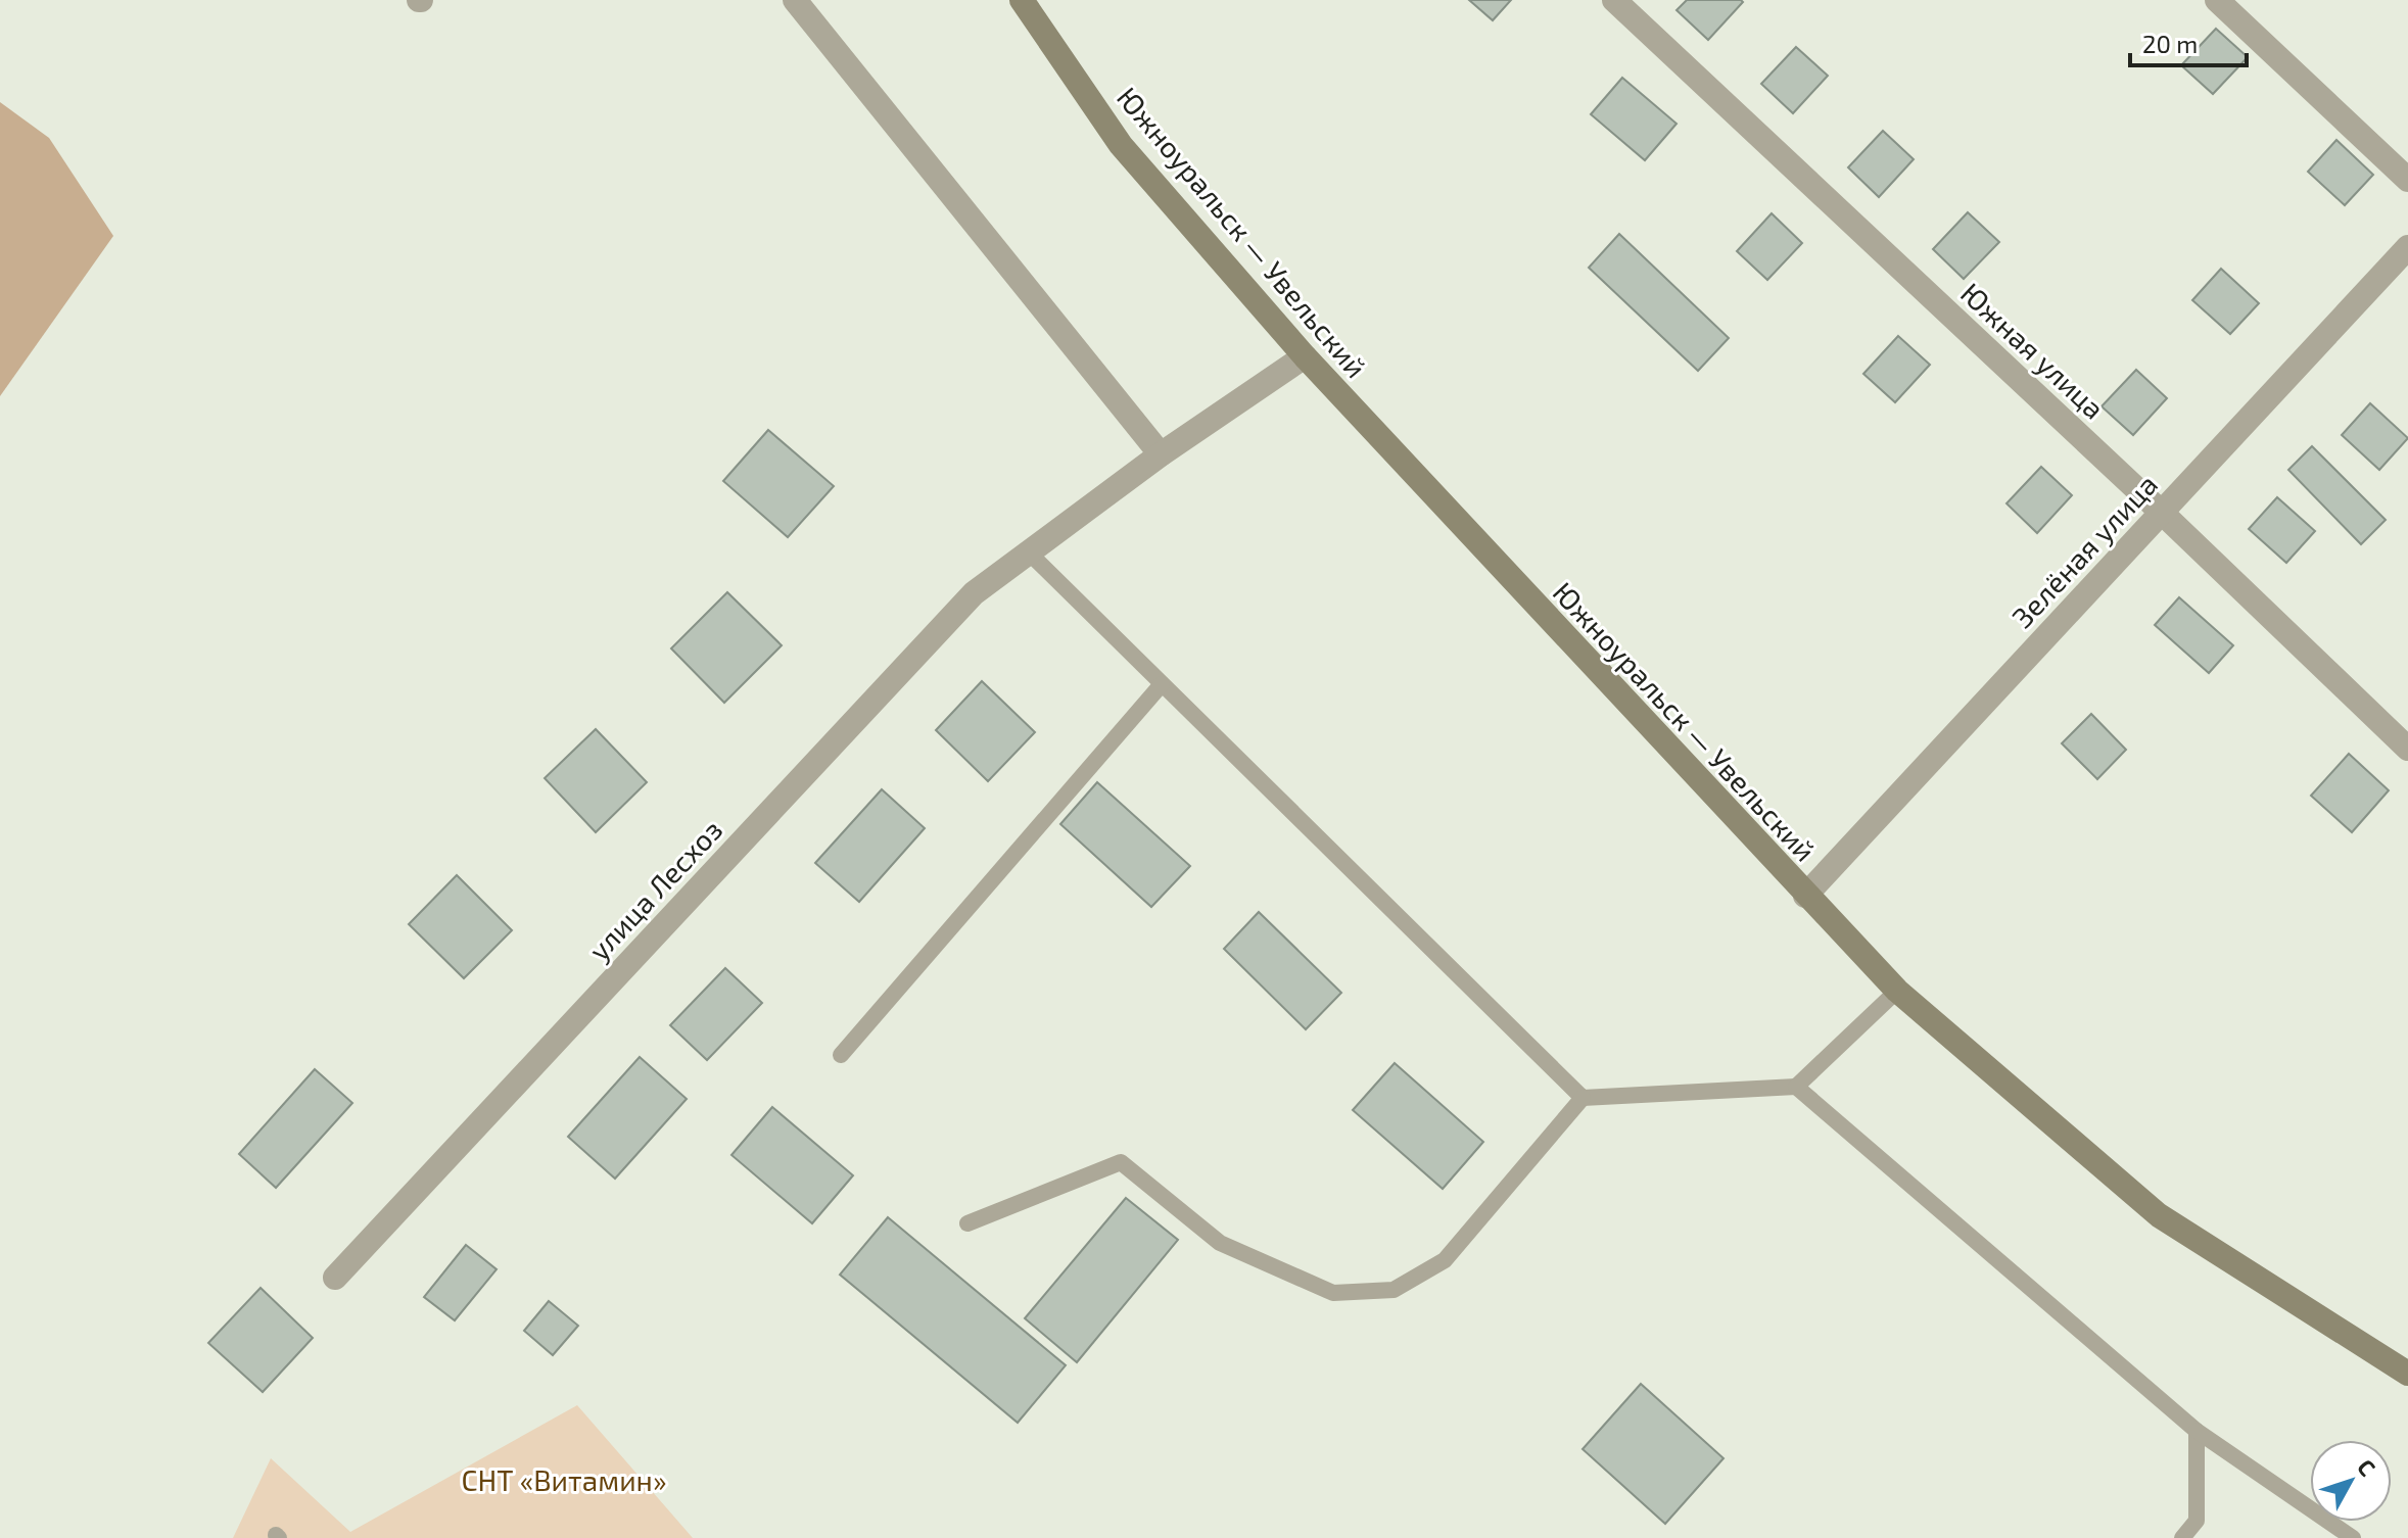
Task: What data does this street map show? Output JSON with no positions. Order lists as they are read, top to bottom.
{
  "streets": {
    "street": [
      "Южноуральск — Увельский",
      "Южная улица",
      "Зелёная улица",
      "улица Лесхоз"
    ]
  },
  "crossings": [
    ["Южноуральск — Увельский", "Зелёная улица"],
    ["Южноуральск — Увельский", "улица Лесхоз"],
    ["Южная улица", "Зелёная улица"]
  ],
  "parks": ["СНТ «Витамин»"],
  "scale_bar": "20 m",
  "north": "top right"
}
